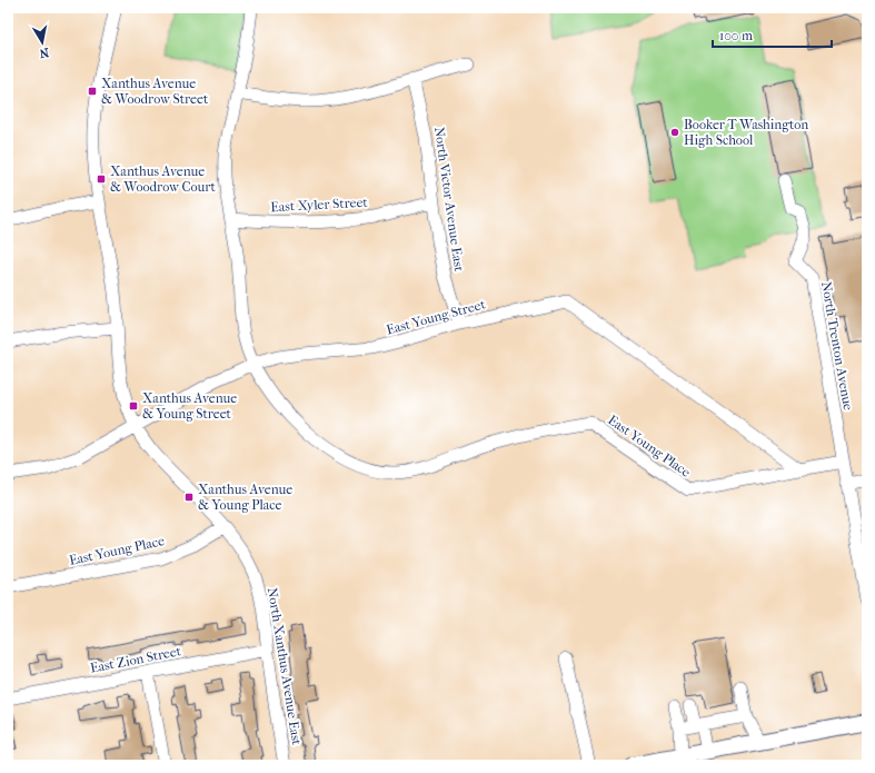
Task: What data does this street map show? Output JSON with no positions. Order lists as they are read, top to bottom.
{
  "streets": {
    "street": [
      "North Victor Avenue East",
      "East Xyler Street",
      "East Young Street",
      "North Trenton Avenue",
      "East Young Place",
      "East Zion Street",
      "North Xanthus Avenue East"
    ]
  },
  "crossings": [
    ["North Victor Avenue East", "East Xyler Street"],
    ["North Victor Avenue East", "East Young Street"],
    ["East Xyler Street", "East Young Place"],
    ["East Young Street", "East Young Place"],
    ["East Young Street", "North Xanthus Avenue East"],
    ["East Young Place", "North Xanthus Avenue East"],
    ["East Zion Street", "North Xanthus Avenue East"]
  ],
  "places": {
    "transit": [
      "Xanthus Avenue & Woodrow Street",
      "Xanthus Avenue & Woodrow Court",
      "Xanthus Avenue & Young Street",
      "Xanthus Avenue & Young Place"
    ],
    "other": ["Booker T Washington High School"]
  },
  "scale_bar": "100 m",
  "north": "bottom"
}
